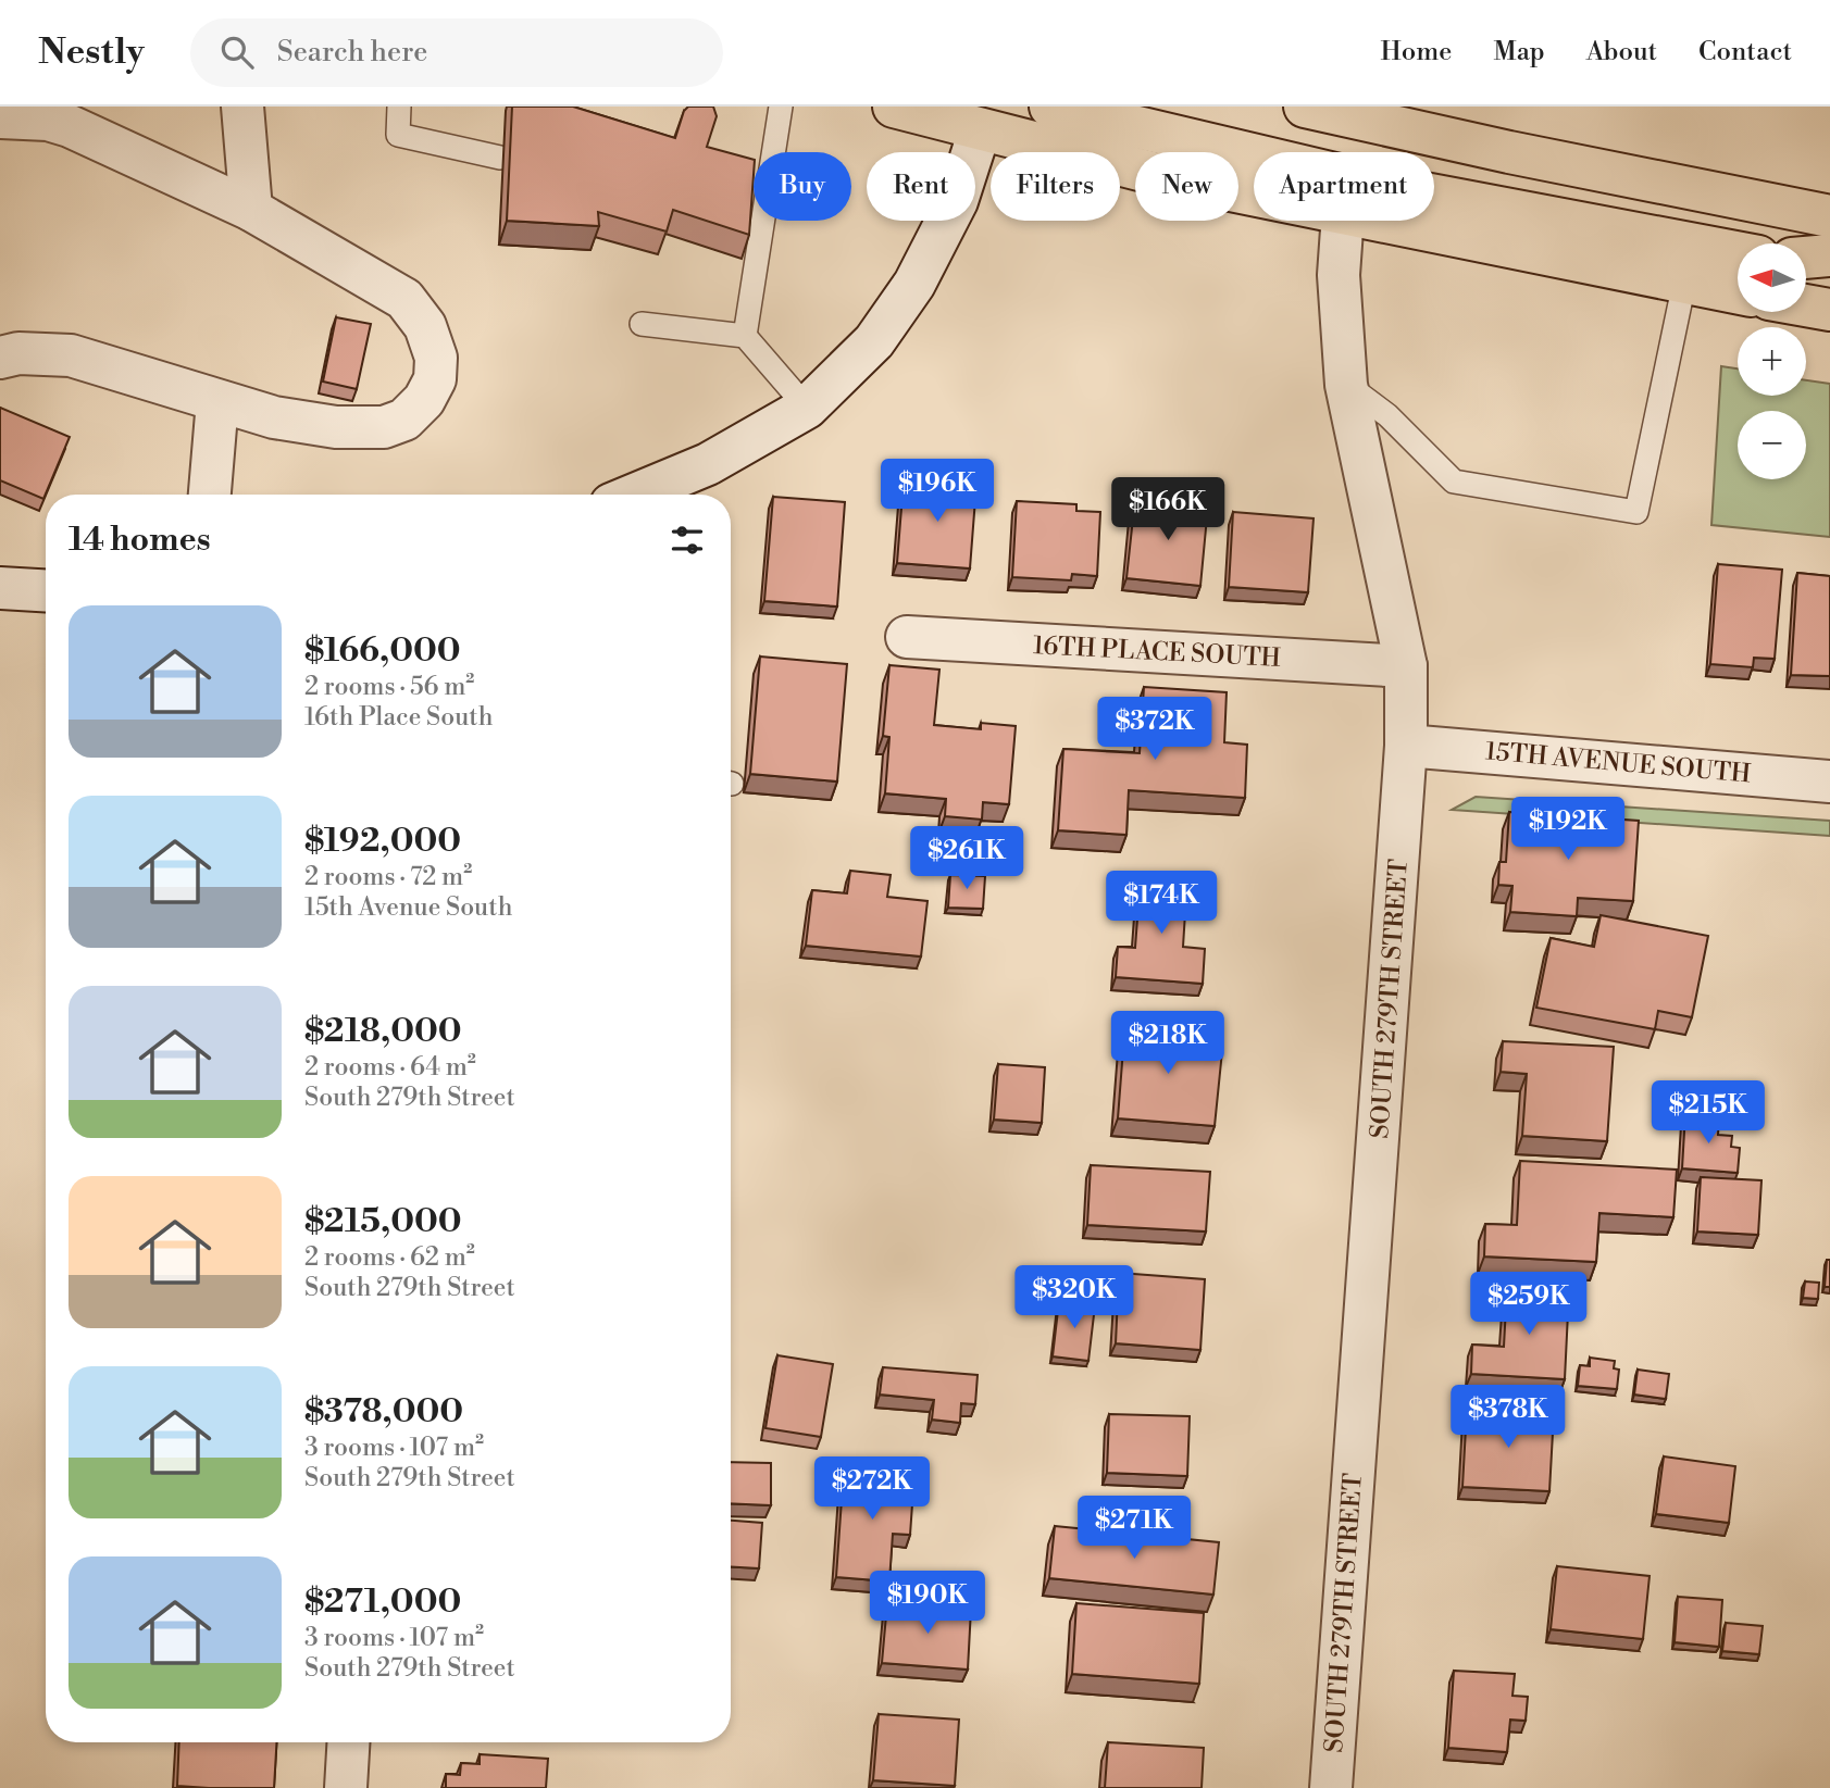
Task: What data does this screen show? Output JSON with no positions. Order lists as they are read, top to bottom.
{
  "streets": {
    "street": ["16TH PLACE SOUTH", "15TH AVENUE SOUTH", "SOUTH 279TH STREET"]
  },
  "crossings": [
    ["16TH PLACE SOUTH", "SOUTH 279TH STREET"],
    ["15TH AVENUE SOUTH", "SOUTH 279TH STREET"]
  ],
  "north": "left",
  "page": {
    "header": "Nestly",
    "search": "Search here",
    "nav": [
      "Home",
      "Map",
      "About",
      "Contact"
    ],
    "chip": [
      "Buy",
      "Rent",
      "Filters",
      "New",
      "Apartment"
    ],
    "map_buttons": ["+", "−"],
    "price": [
      "$196K",
      "$166K",
      "$372K",
      "$192K",
      "$261K",
      "$174K",
      "$218K",
      "$215K",
      "$320K",
      "$259K",
      "$378K",
      "$272K",
      "$271K",
      "$190K"
    ],
    "heading": "14 homes",
    "list": [
      {
        "name": "$166,000",
        "note": "2 rooms · 56 m² · 16th Place South"
      },
      {
        "name": "$192,000",
        "note": "2 rooms · 72 m² · 15th Avenue South"
      },
      {
        "name": "$218,000",
        "note": "2 rooms · 64 m² · South 279th Street"
      },
      {
        "name": "$215,000",
        "note": "2 rooms · 62 m² · South 279th Street"
      },
      {
        "name": "$378,000",
        "note": "3 rooms · 107 m² · South 279th Street"
      },
      {
        "name": "$271,000",
        "note": "3 rooms · 107 m² · South 279th Street"
      }
    ]
  }
}
